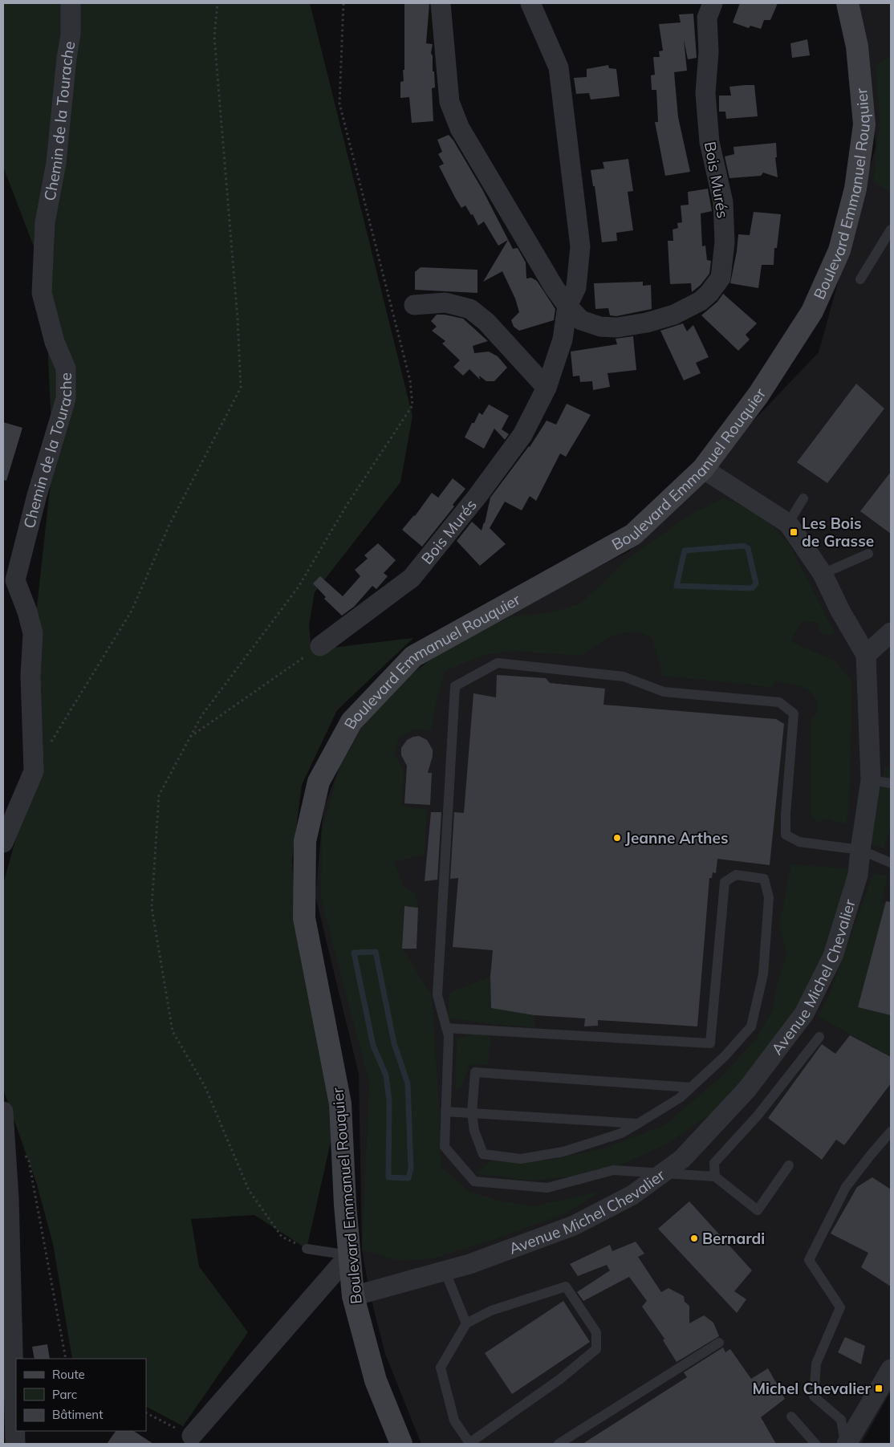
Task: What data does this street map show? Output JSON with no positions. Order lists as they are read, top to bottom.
{
  "streets": {
    "street": [
      "Chemin de la Tourache",
      "Bois Murés",
      "Boulevard Emmanuel Rouquier",
      "Avenue Michel Chevalier"
    ]
  },
  "crossings": [
    ["Boulevard Emmanuel Rouquier", "Avenue Michel Chevalier"]
  ],
  "places": {
    "transit": ["Les Bois de Grasse", "Michel Chevalier"],
    "other": ["Jeanne Arthes", "Bernardi"]
  },
  "legend": ["Route", "Parc", "Bâtiment"]
}
